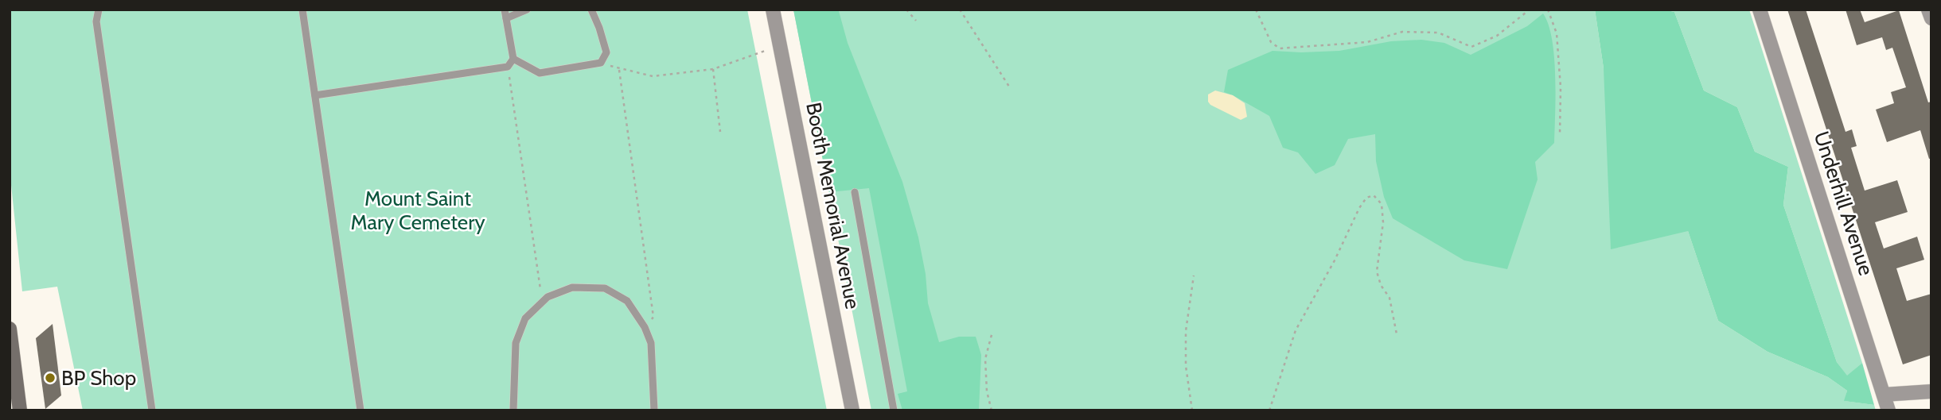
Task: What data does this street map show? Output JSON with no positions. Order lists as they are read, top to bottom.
{
  "streets": {
    "street": ["Underhill Avenue", "Booth Memorial Avenue"]
  },
  "parks": ["Mount Saint Mary Cemetery"],
  "places": ["BP Shop"]
}
